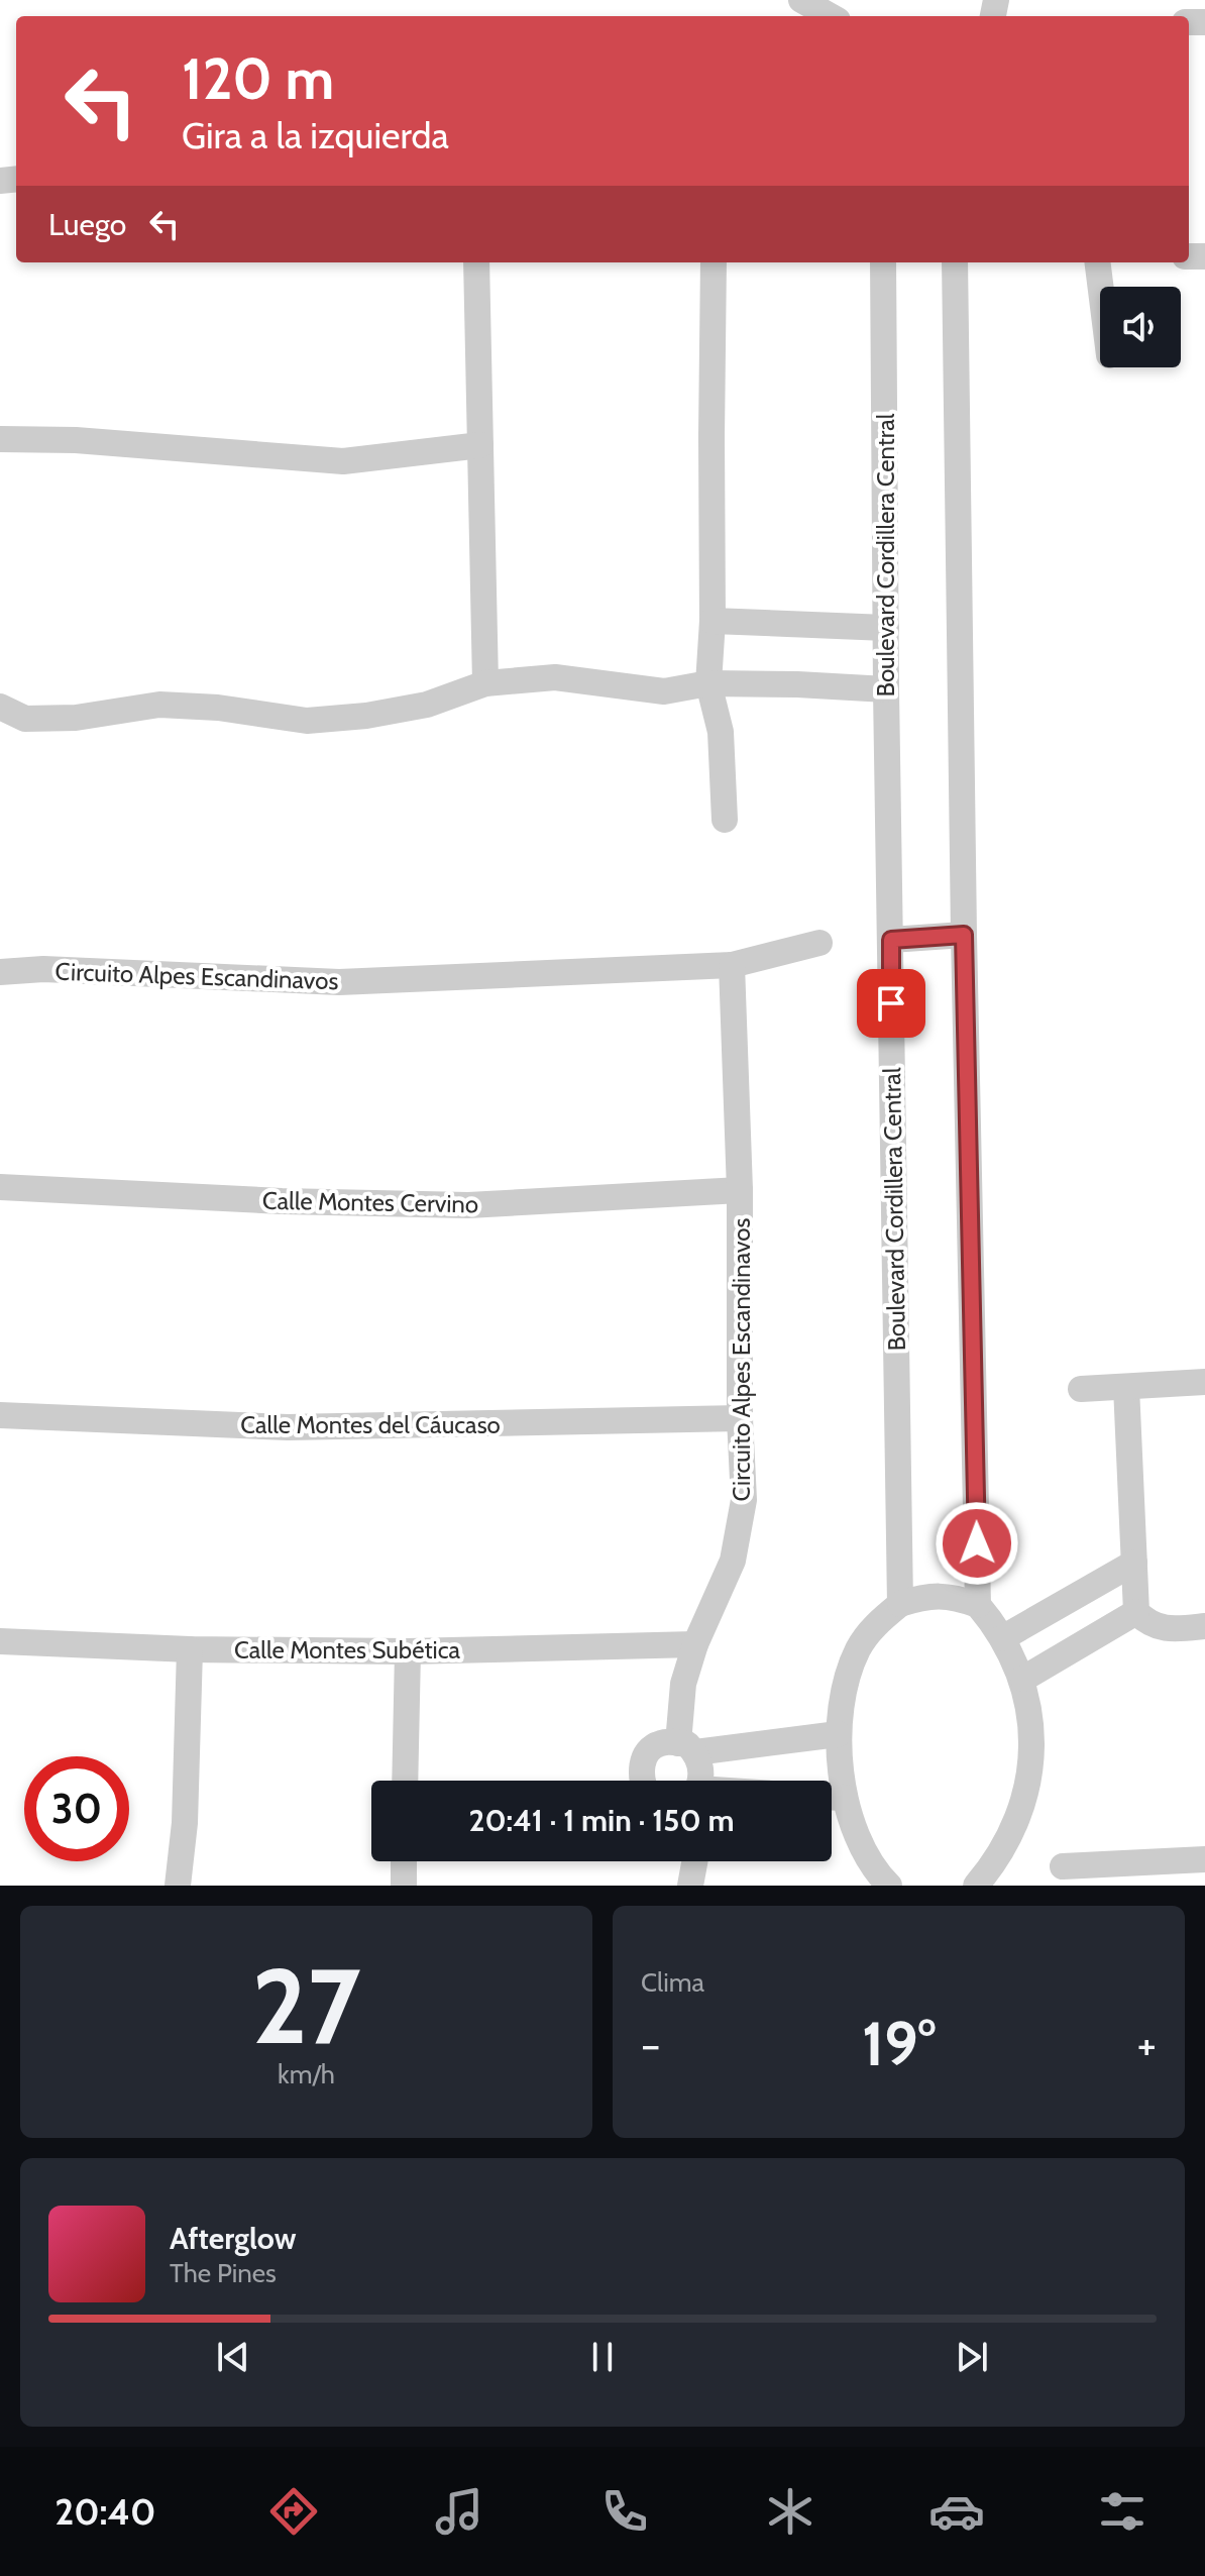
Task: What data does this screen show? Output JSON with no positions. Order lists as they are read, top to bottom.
{
  "streets": {
    "street": [
      "Boulevard Cordillera Central",
      "Circuito Alpes Escandinavos",
      "Calle Montes Cervino",
      "Calle Montes del Cáucaso",
      "Calle Montes Subética"
    ]
  },
  "crossings": [
    ["Circuito Alpes Escandinavos", "Calle Montes Cervino"],
    ["Circuito Alpes Escandinavos", "Calle Montes del Cáucaso"],
    ["Circuito Alpes Escandinavos", "Calle Montes Subética"]
  ],
  "page": {
    "turn": ["120 m", "Gira a la izquierda"],
    "then": "Luego",
    "limit": "30",
    "trip": "20:41 · 1 min · 150 m",
    "tile": [
      ["27", "km/h"],
      "Clima"
    ],
    "heat": ["−", "19°", "+"],
    "song": ["Afterglow", "The Pines"],
    "tabs": "20:40"
  }
}
